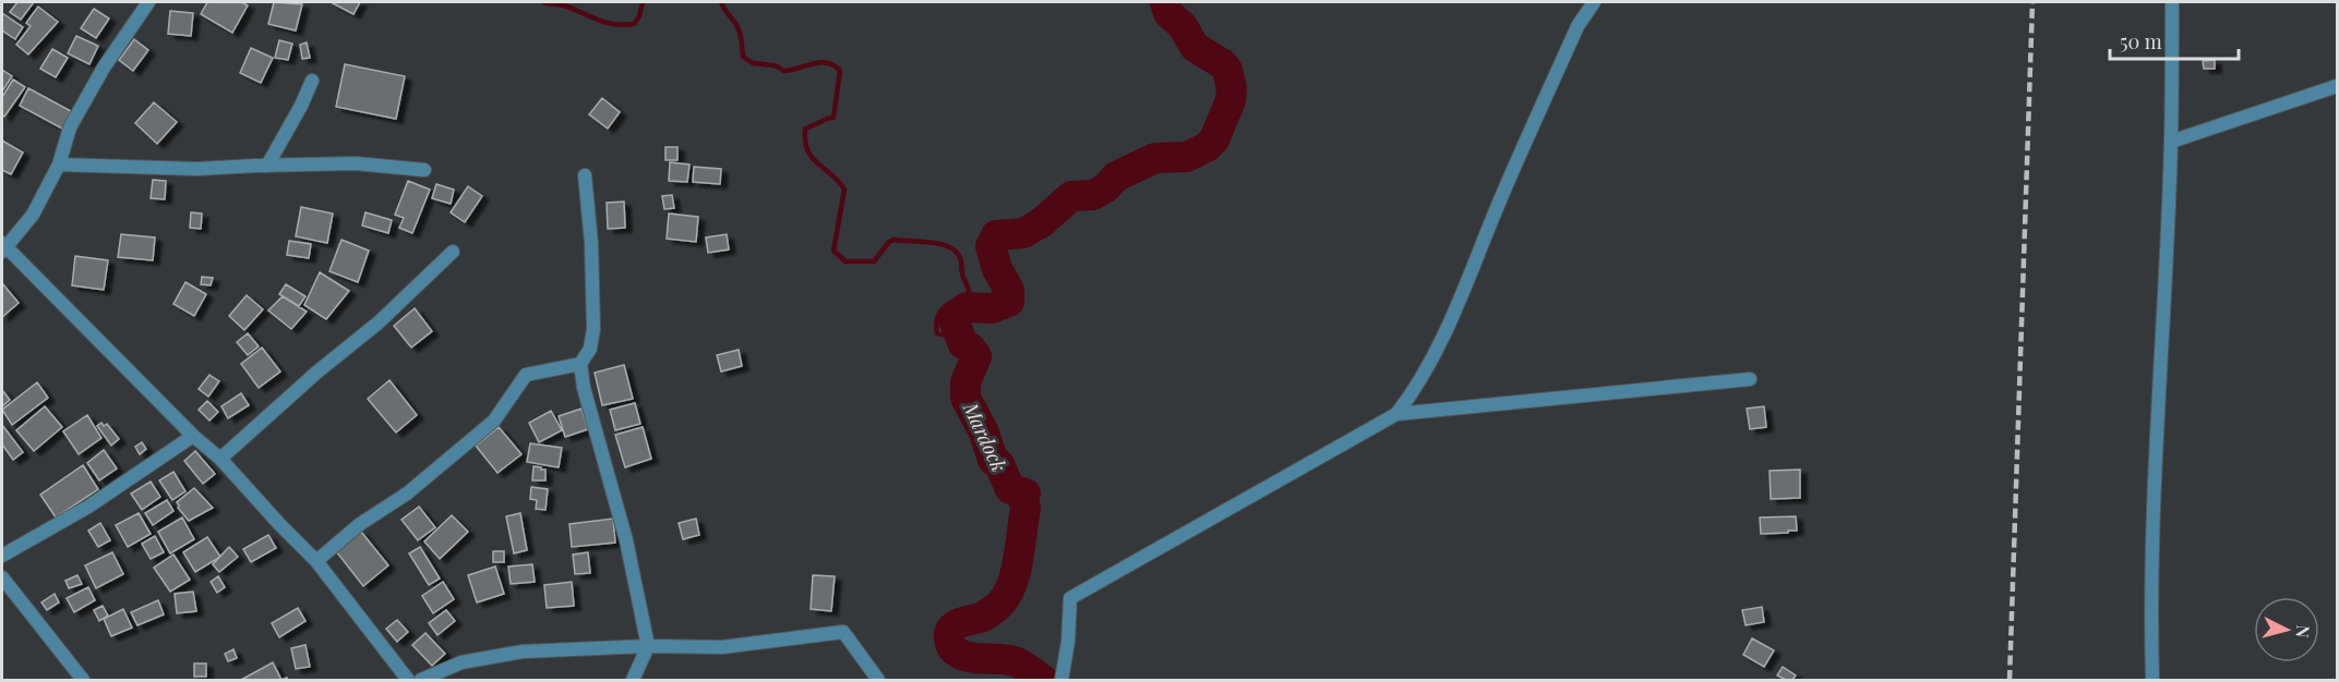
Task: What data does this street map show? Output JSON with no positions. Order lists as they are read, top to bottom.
{
  "water": ["Mardock"],
  "scale_bar": "50 m",
  "north": "right"
}
